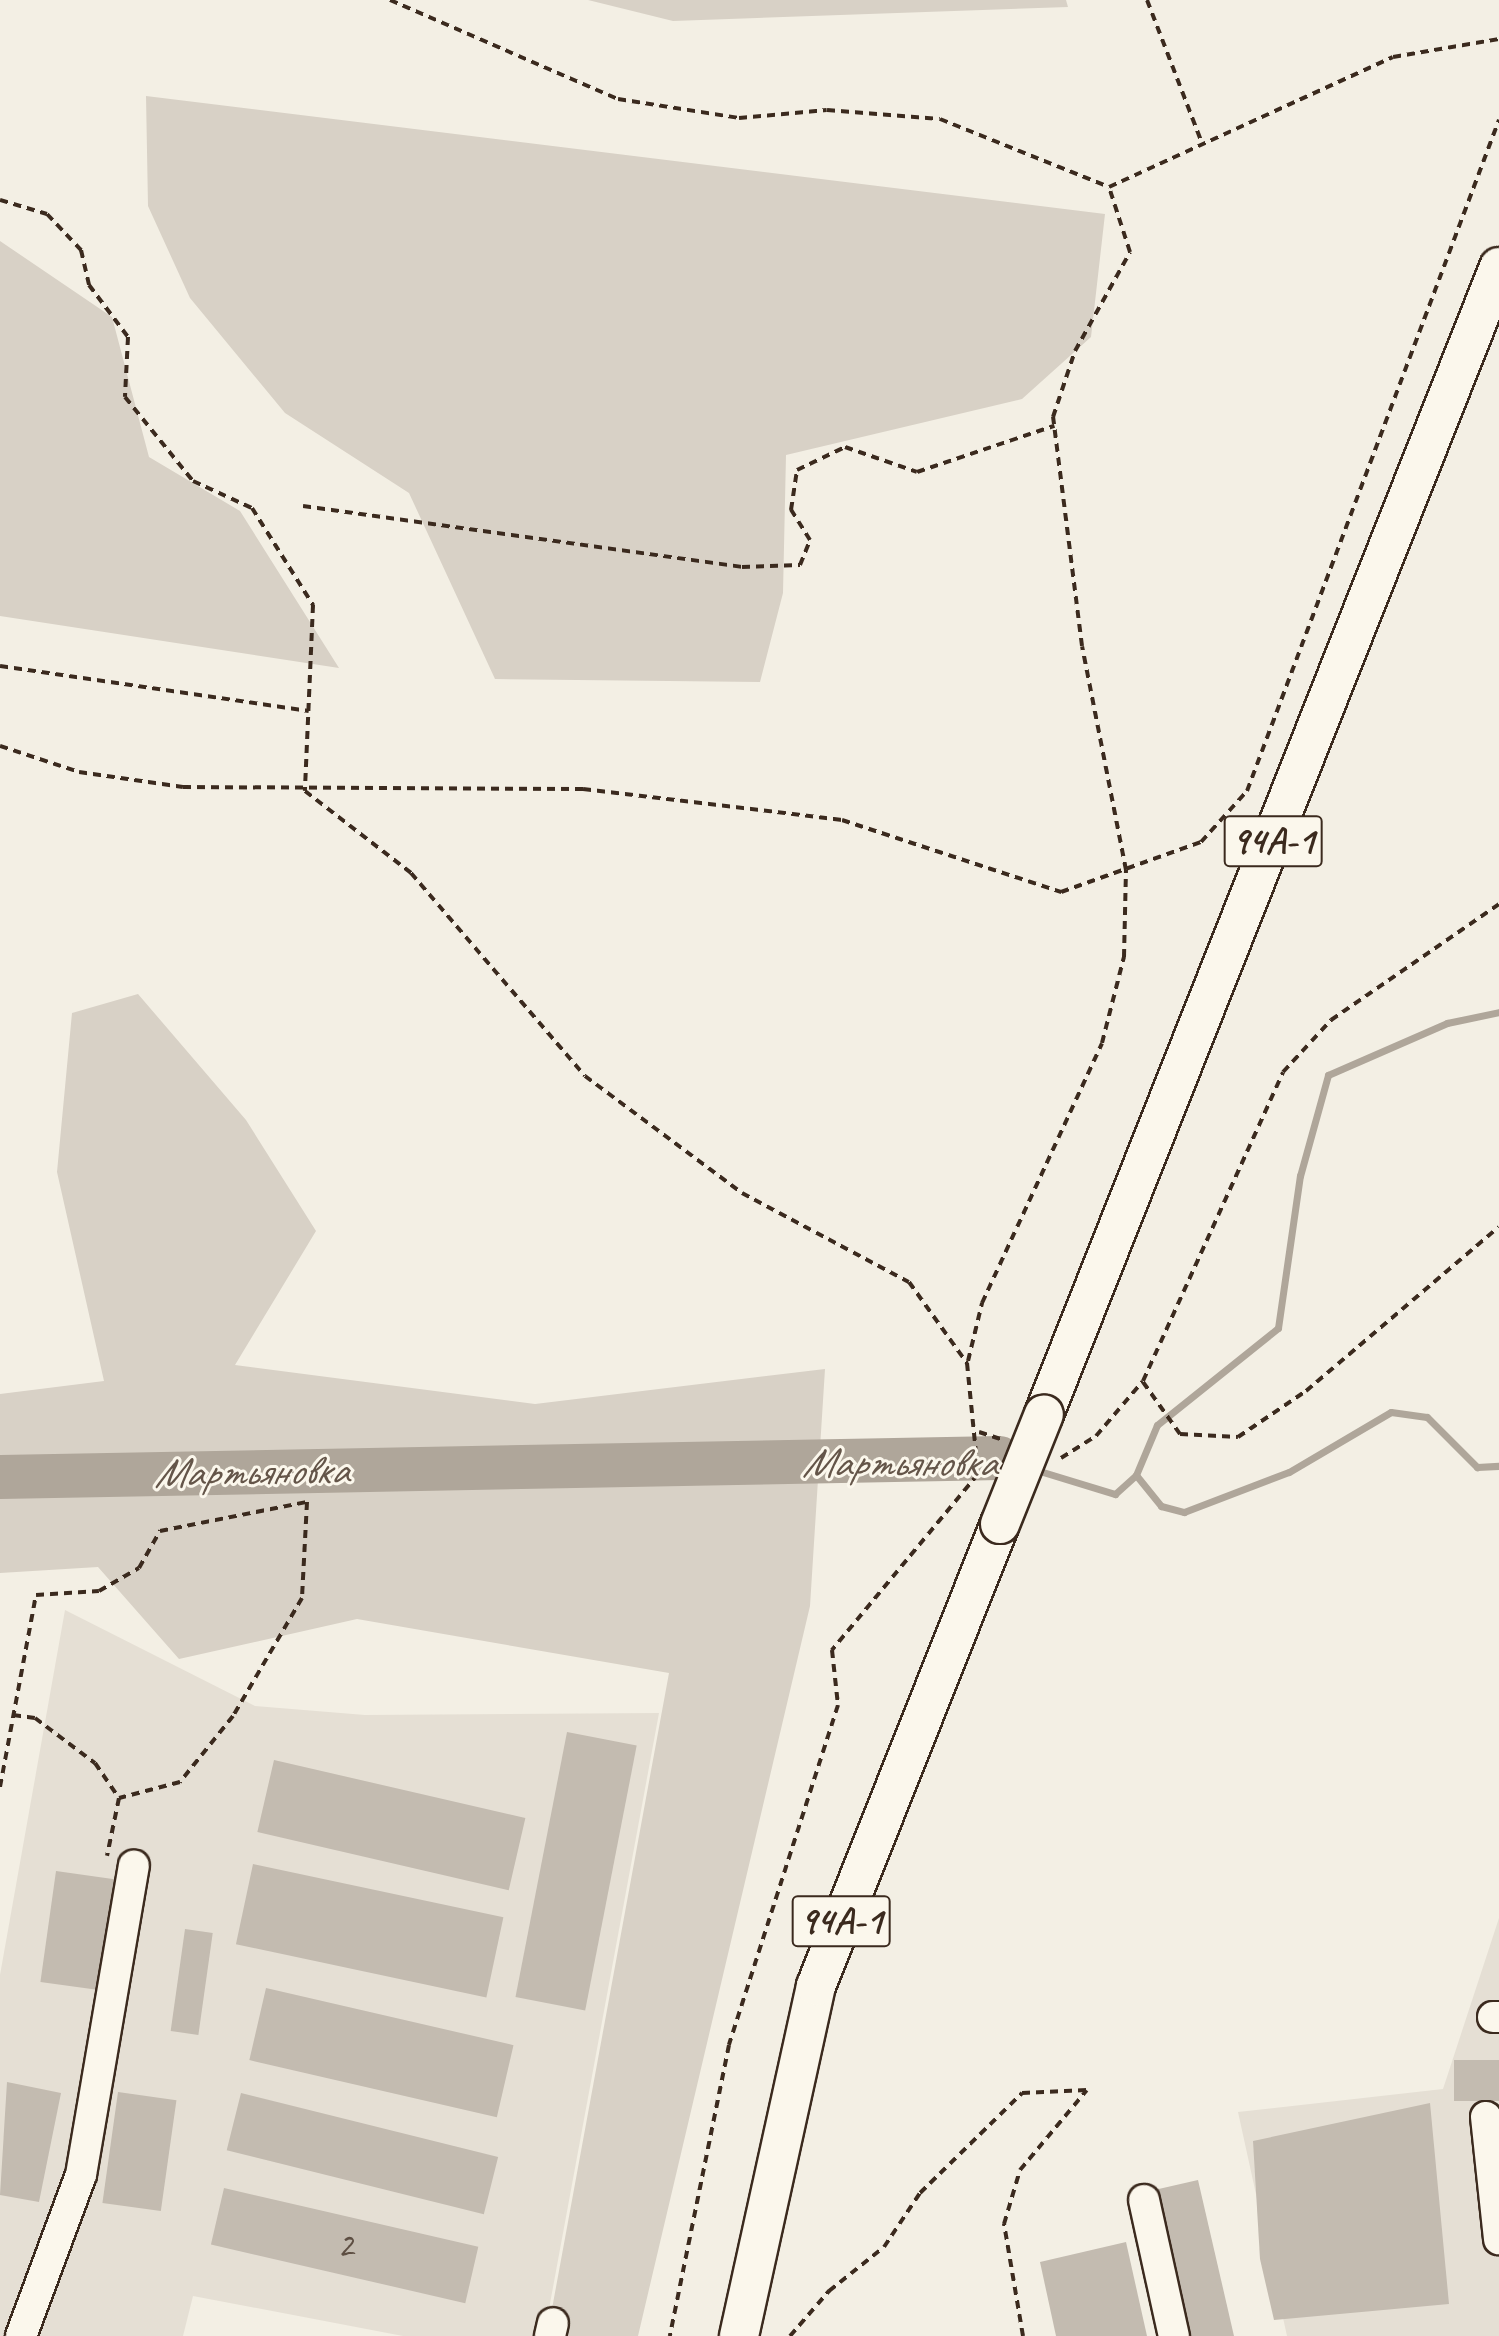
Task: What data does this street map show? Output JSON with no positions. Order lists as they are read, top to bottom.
{
  "streets": {
    "main road": ["94А-1"]
  },
  "water": ["Мартьяновка"],
  "house_numbers": ["2"]
}
